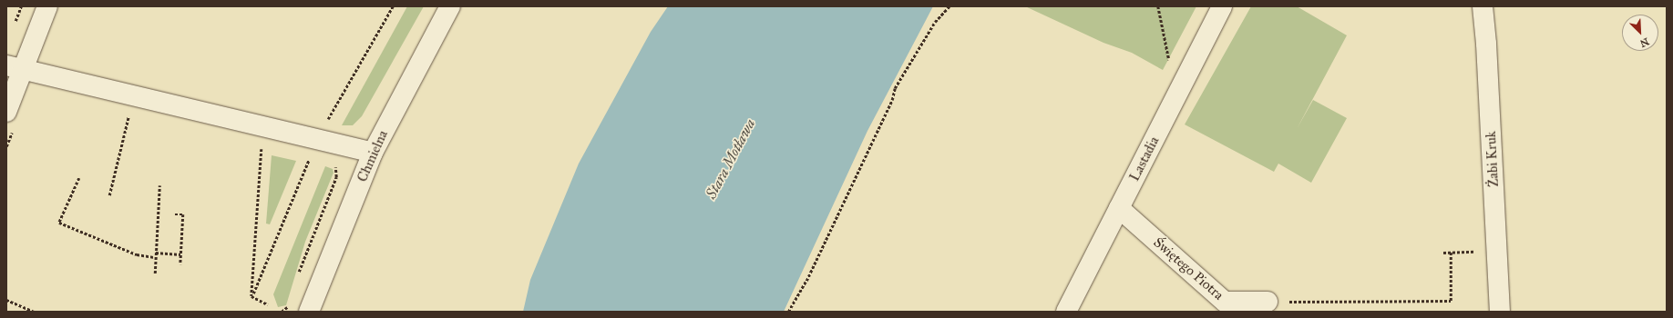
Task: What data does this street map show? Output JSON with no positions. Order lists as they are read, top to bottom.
{
  "streets": {
    "street": [
      "Chmielna",
      "Lastadia",
      "Żabi Kruk",
      "Świętego Piotra"
    ]
  },
  "crossings": [
    ["Lastadia", "Świętego Piotra"]
  ],
  "water": ["Stara Motława"],
  "north": "bottom right"
}
